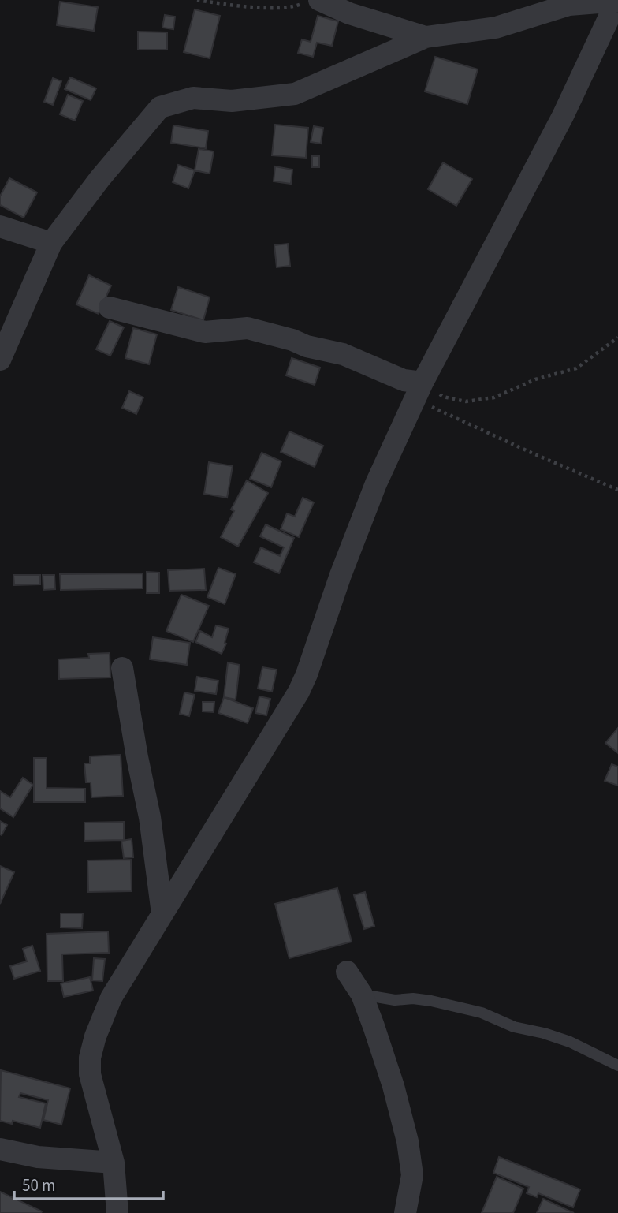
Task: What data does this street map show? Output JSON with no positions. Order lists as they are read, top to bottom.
{
  "scale_bar": "50 m"
}
